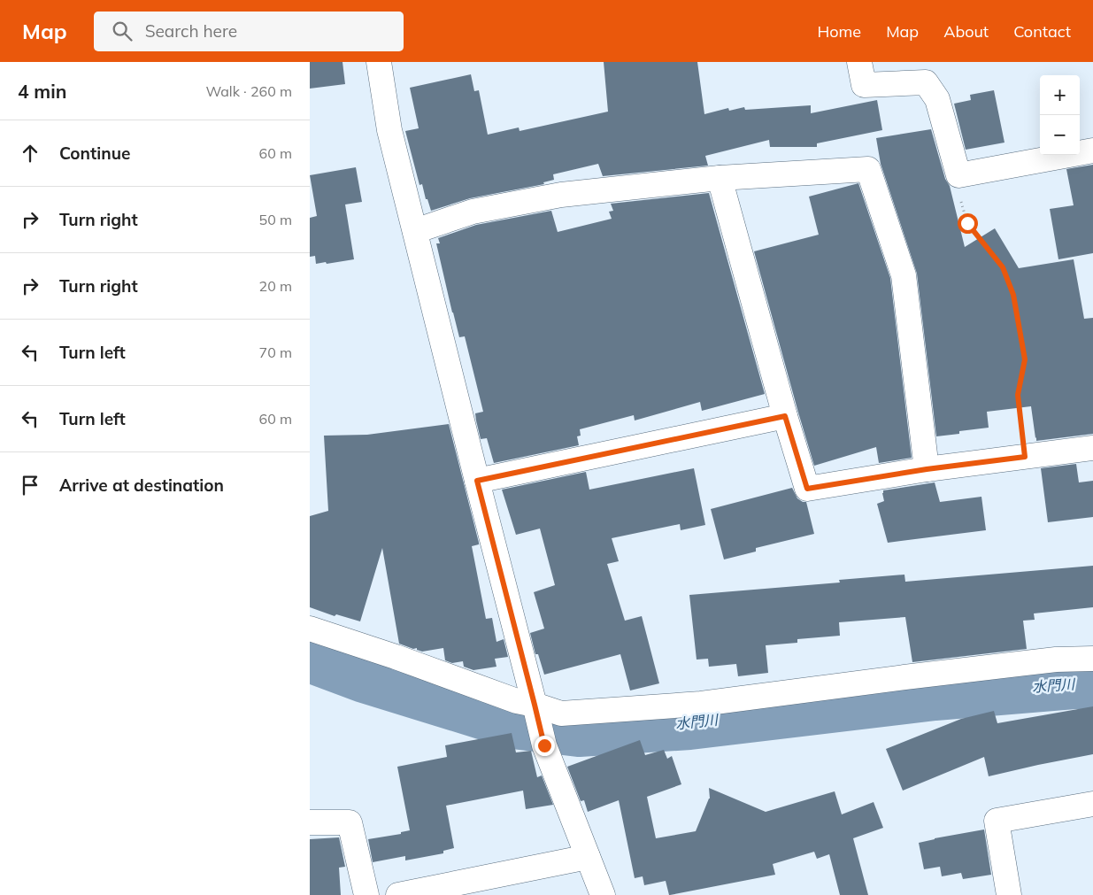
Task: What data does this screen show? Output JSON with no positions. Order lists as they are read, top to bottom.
{
  "water": ["水門川"],
  "page": {
    "header": "Map",
    "search": "Search here",
    "nav": [
      "Home",
      "Map",
      "About",
      "Contact"
    ],
    "heading": ["4 min", "Walk · 260 m"],
    "map_buttons": ["+", "−"],
    "list": [
      ["Continue", "60 m"],
      ["Turn right", "50 m"],
      ["Turn right", "20 m"],
      ["Turn left", "70 m"],
      ["Turn left", "60 m"],
      "Arrive at destination"
    ]
  }
}
